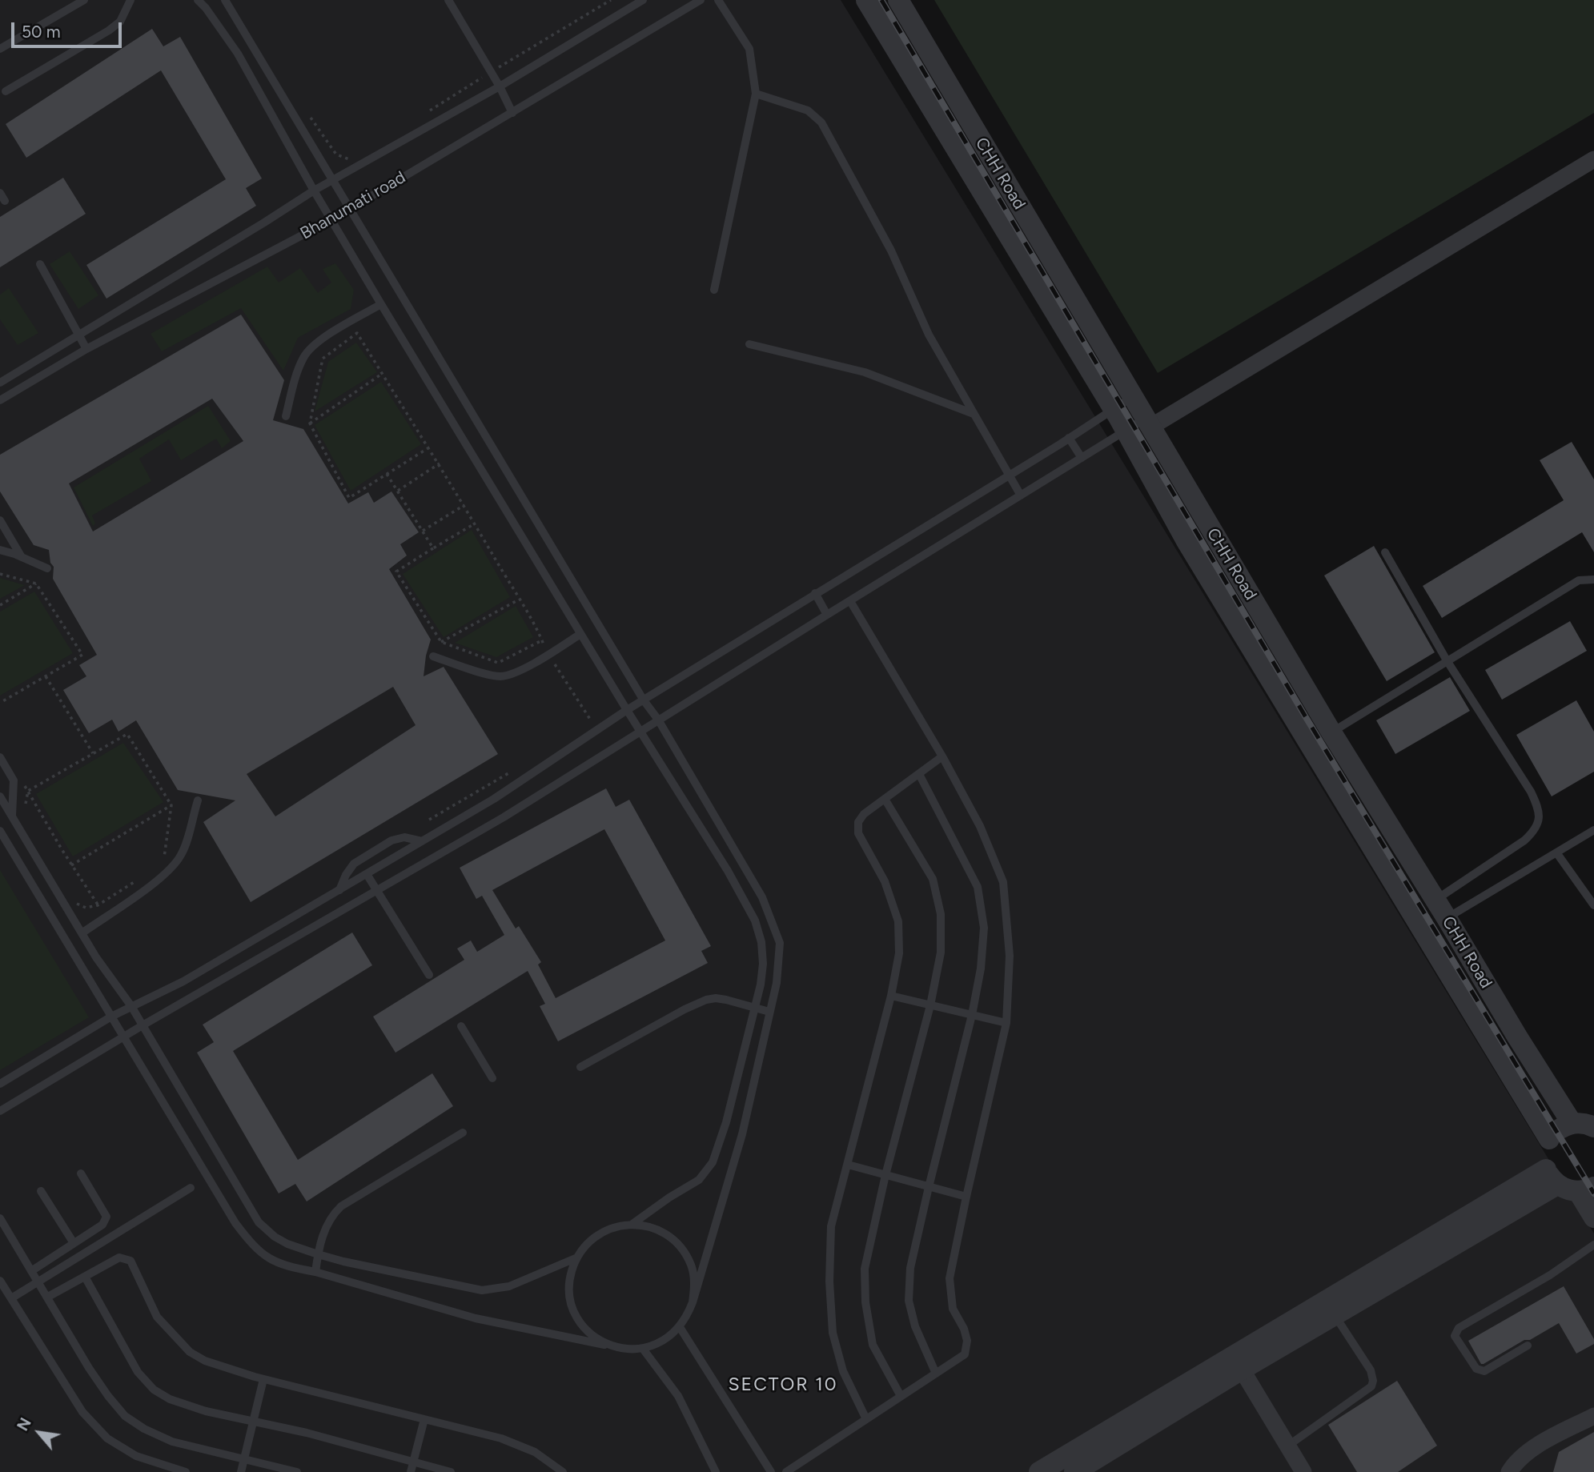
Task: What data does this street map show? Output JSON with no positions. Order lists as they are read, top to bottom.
{
  "streets": {
    "street": ["CHH Road"],
    "lane": ["Bhanumati road"]
  },
  "districts": ["SECTOR 10"],
  "scale_bar": "50 m",
  "north": "top left"
}
